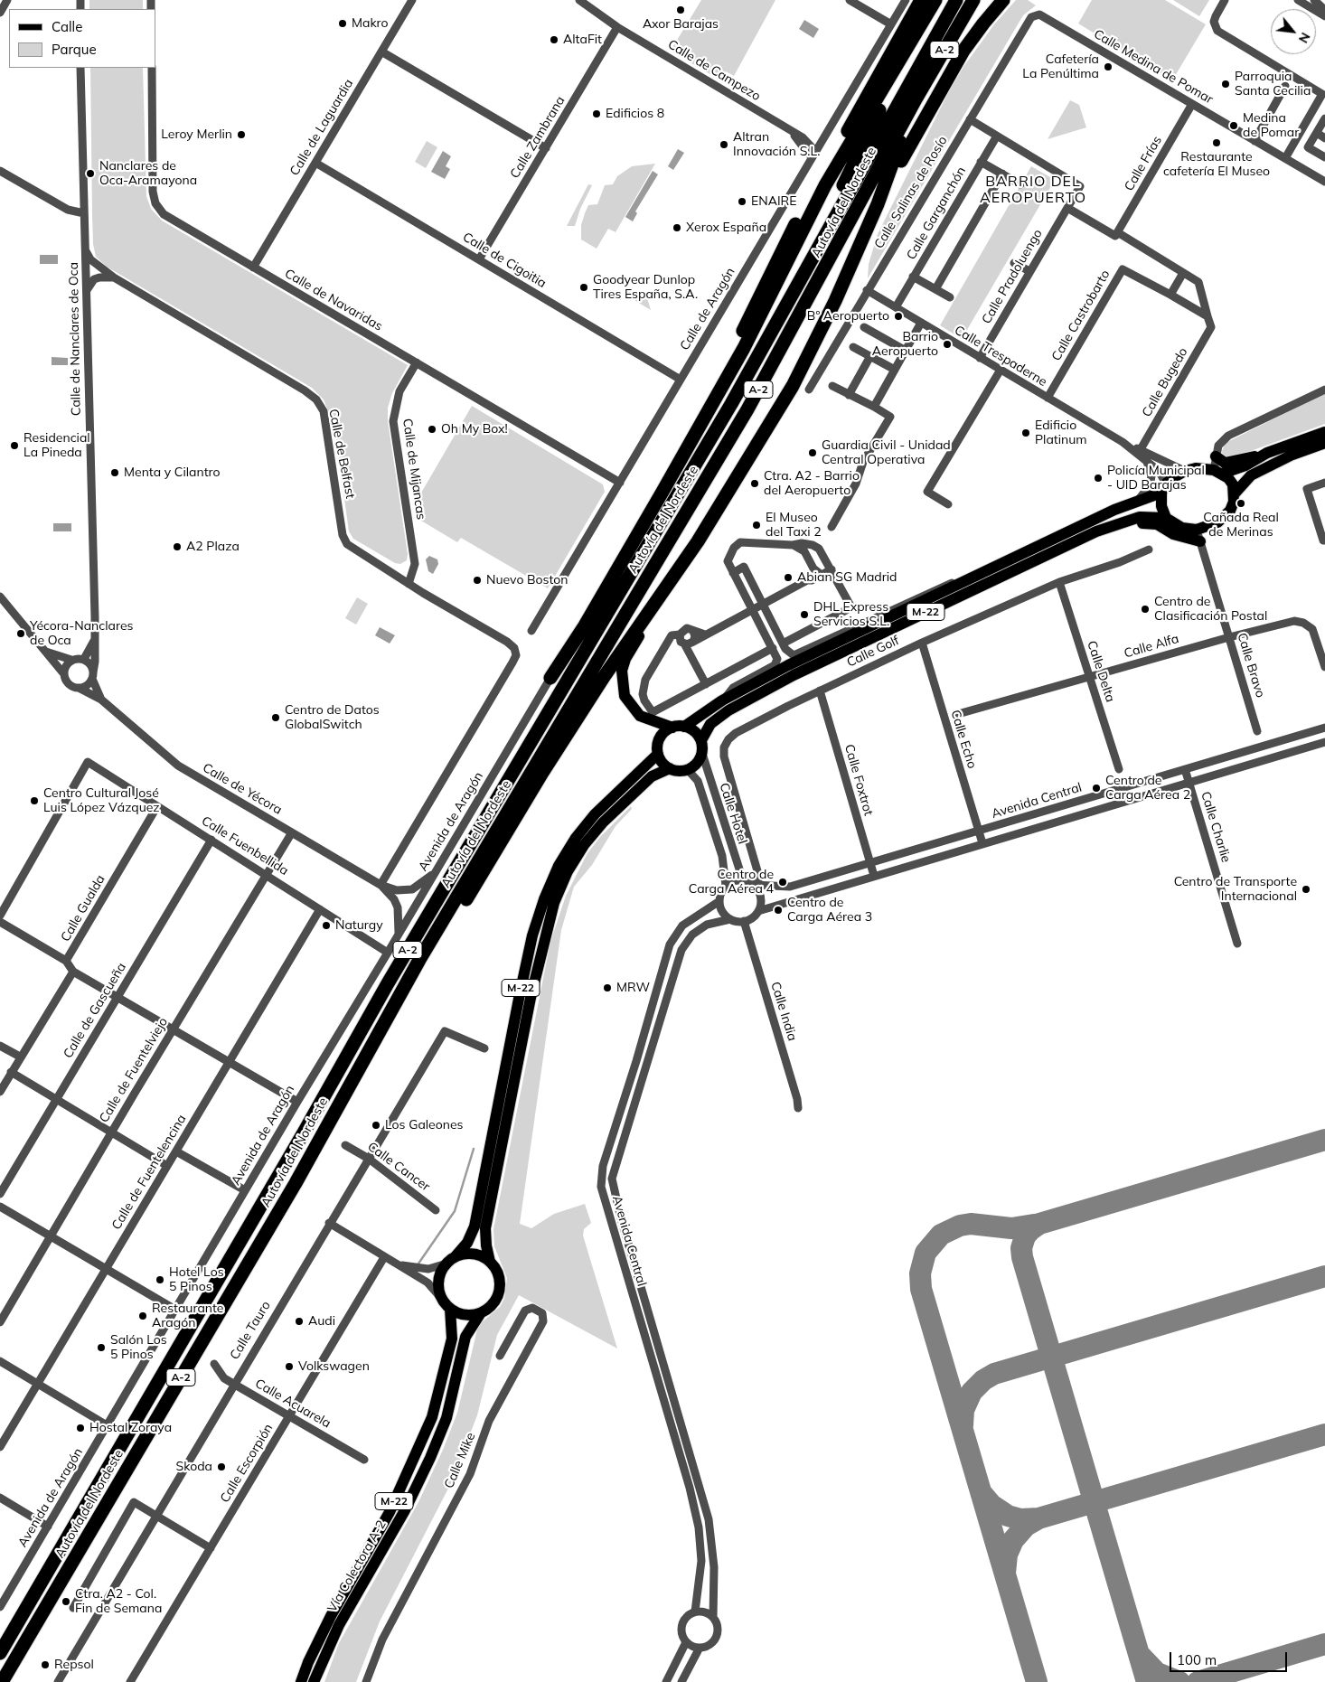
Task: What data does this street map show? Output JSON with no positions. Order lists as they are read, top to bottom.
{
  "streets": {
    "highway": ["A-2", "Autovía del Nordeste"],
    "main road": ["M-22", "Vía Colectora A-2"],
    "street": [
      "Calle Medina de Pomar",
      "Calle de Campezo",
      "Calle de Laguardia",
      "Calle Zambrana",
      "Calle Frías",
      "Calle Salinas de Rosío",
      "Calle Garganchón",
      "Calle de Cigoitia",
      "Calle Pradoluengo",
      "Calle de Navaridas",
      "Calle de Aragón",
      "Calle Castrobarto",
      "Calle de Nanclares de Oca",
      "Calle Trespaderne",
      "Calle Bugedo",
      "Calle de Belfast",
      "Calle de Mijancas",
      "Calle Alfa",
      "Calle Golf",
      "Calle Bravo",
      "Calle Delta",
      "Calle Echo",
      "Calle Foxtrot",
      "Calle de Yécora",
      "Avenida Central",
      "Calle Hotel",
      "Avenida de Aragón",
      "Calle Charlie",
      "Calle Fuenbellida",
      "Calle Gualda",
      "Calle de Gascueña",
      "Calle India",
      "Calle de Fuentelviejo",
      "Calle Cancer",
      "Calle de Fuentelencina",
      "Calle Tauro",
      "Calle Acuarela",
      "Calle Mike",
      "Calle Escorpión"
    ]
  },
  "crossings": [
    ["Calle Medina de Pomar", "Calle Frías"],
    ["Calle Medina de Pomar", "Calle Salinas de Rosío"],
    ["Calle de Campezo", "Calle Zambrana"],
    ["Calle de Campezo", "Calle de Aragón"],
    ["Calle de Laguardia", "Calle de Cigoitia"],
    ["Calle de Laguardia", "Calle de Navaridas"],
    ["Calle Zambrana", "Calle de Cigoitia"],
    ["Calle Salinas de Rosío", "Calle Trespaderne"],
    ["Calle Garganchón", "Calle Pradoluengo"],
    ["Calle Garganchón", "Calle Trespaderne"],
    ["Calle de Cigoitia", "Calle de Aragón"],
    ["Calle Pradoluengo", "Calle Trespaderne"],
    ["Calle de Navaridas", "Calle de Aragón"],
    ["Calle de Navaridas", "Calle de Mijancas"],
    ["Calle Castrobarto", "Calle Trespaderne"],
    ["Calle Castrobarto", "Calle Bugedo"],
    ["Calle de Nanclares de Oca", "Calle de Belfast"],
    ["Calle de Nanclares de Oca", "Calle de Yécora"],
    ["Calle Trespaderne", "Calle Bugedo"],
    ["Calle Trespaderne", "M-22"],
    ["Calle Trespaderne", "Calle Bravo"],
    ["Calle de Belfast", "Calle de Mijancas"],
    ["Calle de Belfast", "Calle de Yécora"],
    ["M-22", "Calle Bravo"],
    ["M-22", "Calle Hotel"],
    ["M-22", "Vía Colectora A-2"],
    ["Calle Alfa", "Calle Bravo"],
    ["Calle Alfa", "Calle Delta"],
    ["Calle Golf", "Calle Delta"],
    ["Calle Golf", "Calle Echo"],
    ["Calle Golf", "Calle Foxtrot"],
    ["Calle Golf", "Avenida Central"],
    ["Calle Golf", "Calle Hotel"],
    ["Calle Golf", "Calle India"],
    ["Calle Echo", "Avenida Central"],
    ["Calle Foxtrot", "Avenida Central"],
    ["Calle de Yécora", "Avenida de Aragón"],
    ["Calle de Yécora", "Calle de Fuentelviejo"],
    ["Avenida Central", "Calle Hotel"],
    ["Avenida Central", "Calle Charlie"],
    ["Avenida Central", "Calle India"],
    ["Calle Hotel", "Calle India"],
    ["Avenida de Aragón", "Calle Fuenbellida"],
    ["Calle Fuenbellida", "Calle Gualda"],
    ["Calle Fuenbellida", "Calle de Gascueña"],
    ["Calle Fuenbellida", "Calle de Fuentelviejo"],
    ["Calle Fuenbellida", "Calle de Fuentelencina"],
    ["Calle Cancer", "Calle Tauro"],
    ["Calle Tauro", "Calle Acuarela"],
    ["Calle Acuarela", "Calle Escorpión"]
  ],
  "districts": ["BARRIO DEL AEROPUERTO"],
  "places": [
    "Axor Barajas",
    "Makro",
    "AltaFit",
    "Cafetería La Penúltima",
    "Parroquia Santa Cecilia",
    "Edificios 8",
    "Medina de Pomar",
    "Leroy Merlin",
    "Restaurante cafetería El Museo",
    "Altran Innovación S.L.",
    "Nanclares de Oca-Aramayona",
    "ENAIRE",
    "Xerox España",
    "Goodyear Dunlop Tires España, S.A.",
    "Bº Aeropuerto",
    "Barrio Aeropuerto",
    "Oh My Box!",
    "Edificio Platinum",
    "Residencial La Pineda",
    "Guardia Civil - Unidad Central Operativa",
    "Menta y Cilantro",
    "Policía Municipal - UID Barajas",
    "Ctra. A2 - Barrio del Aeropuerto",
    "Cañada Real de Merinas",
    "El Museo del Taxi 2",
    "A2 Plaza",
    "Abian SG Madrid",
    "Nuevo Boston",
    "Centro de Clasificación Postal",
    "DHL Express Servicios S.L.",
    "Yécora-Nanclares de Oca",
    "Centro de Datos GlobalSwitch",
    "Centro de Carga Aérea 2",
    "Centro Cultural José Luis López Vázquez",
    "Centro de Carga Aérea 4",
    "Centro de Transporte Internacional",
    "Centro de Carga Aérea 3",
    "Naturgy",
    "MRW",
    "Los Galeones",
    "Hotel Los 5 Pinos",
    "Restaurante Aragón",
    "Audi",
    "Salón Los 5 Pinos",
    "Volkswagen",
    "Hostal Zoraya",
    "Skoda",
    "Ctra. A2 - Col. Fin de Semana",
    "Repsol"
  ],
  "legend": ["Calle", "Parque"],
  "scale_bar": "100 m",
  "north": "bottom right"
}
